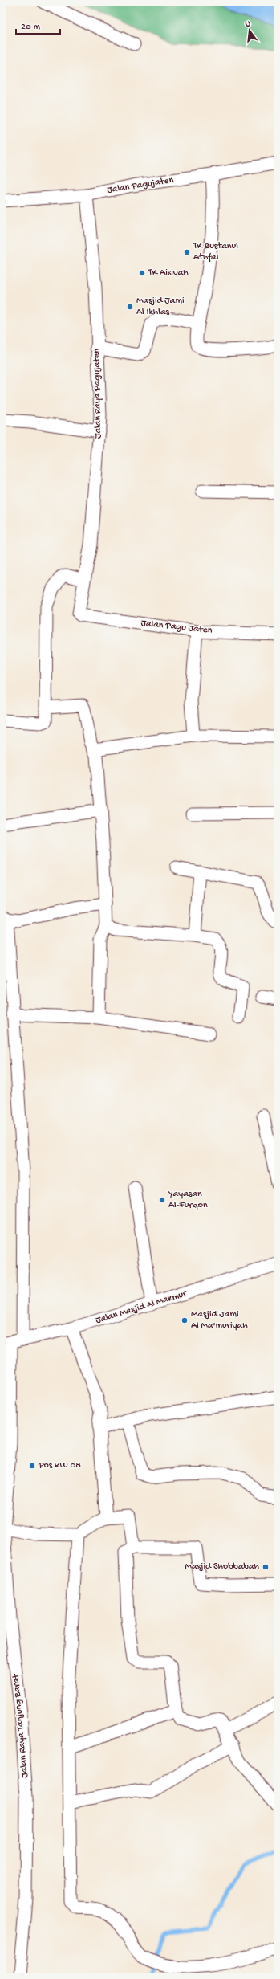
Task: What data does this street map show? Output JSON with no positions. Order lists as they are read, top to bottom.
{
  "streets": {
    "street": [
      "Jalan Pagujaten",
      "Jalan Raya Pagujaten",
      "Jalan Pagu Jaten",
      "Jalan Masjid Al Makmur",
      "Jalan Raya Tanjung Barat"
    ]
  },
  "crossings": [
    ["Jalan Pagujaten", "Jalan Raya Pagujaten"],
    ["Jalan Raya Pagujaten", "Jalan Pagu Jaten"],
    ["Jalan Masjid Al Makmur", "Jalan Raya Tanjung Barat"]
  ],
  "places": [
    "TK Bustanul Athfal",
    "TK Aisiyah",
    "Masjid Jami Al Ikhlas",
    "Yayasan Al-Furqon",
    "Masjid Jami Al Ma'muriyah",
    "Pos RW 08",
    "Masjid Shobbabah"
  ],
  "scale_bar": "20 m",
  "north": "top"
}
